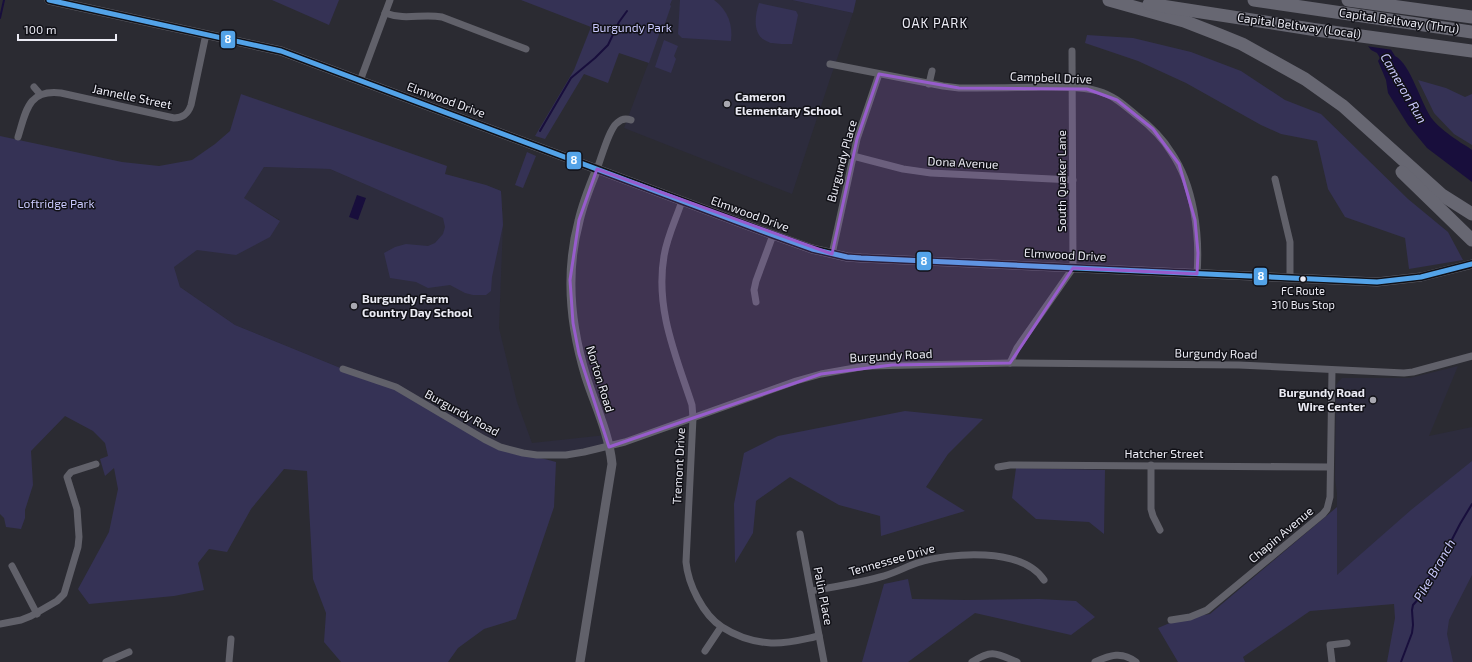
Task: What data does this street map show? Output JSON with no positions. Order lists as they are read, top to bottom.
{
  "streets": {
    "highway": ["Capital Beltway (Thru)", "Capital Beltway (Local)"],
    "street": [
      "Campbell Drive",
      "Jannelle Street",
      "Elmwood Drive",
      "Burgundy Place",
      "Dona Avenue",
      "South Quaker Lane",
      "Burgundy Road",
      "Norton Road",
      "Hatcher Street",
      "Tremont Drive",
      "Chapin Avenue",
      "Tennessee Drive",
      "Palin Place"
    ]
  },
  "crossings": [
    ["Campbell Drive", "Elmwood Drive"],
    ["Campbell Drive", "Burgundy Place"],
    ["Campbell Drive", "South Quaker Lane"],
    ["Jannelle Street", "Elmwood Drive"],
    ["Elmwood Drive", "Burgundy Place"],
    ["Elmwood Drive", "South Quaker Lane"],
    ["Elmwood Drive", "Norton Road"],
    ["Elmwood Drive", "Tremont Drive"],
    ["Burgundy Place", "Dona Avenue"],
    ["Dona Avenue", "South Quaker Lane"],
    ["Burgundy Road", "Norton Road"],
    ["Burgundy Road", "Tremont Drive"],
    ["Burgundy Road", "Chapin Avenue"],
    ["Hatcher Street", "Chapin Avenue"],
    ["Tremont Drive", "Palin Place"],
    ["Tennessee Drive", "Palin Place"]
  ],
  "districts": ["OAK PARK"],
  "water": ["Cameron Run", "Pike Branch"],
  "parks": ["Burgundy Park", "Loftridge Park"],
  "places": [
    "Cameron Elementary School",
    "FC Route 310 Bus Stop",
    "Burgundy Farm Country Day School",
    "Burgundy Road Wire Center"
  ],
  "lines": ["transit line 8"],
  "scale_bar": "100 m"
}
